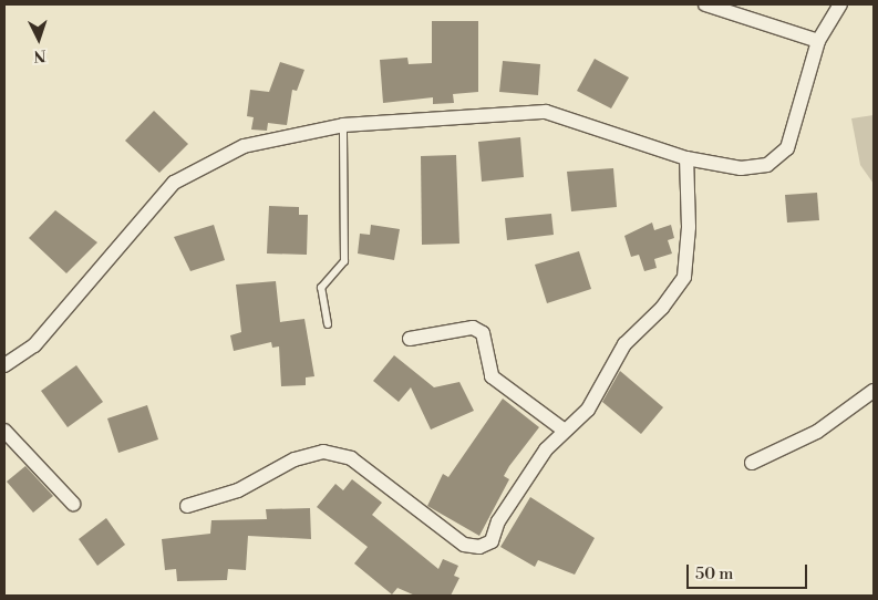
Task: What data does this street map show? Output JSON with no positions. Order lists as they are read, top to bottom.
{
  "scale_bar": "50 m",
  "north": "bottom"
}
